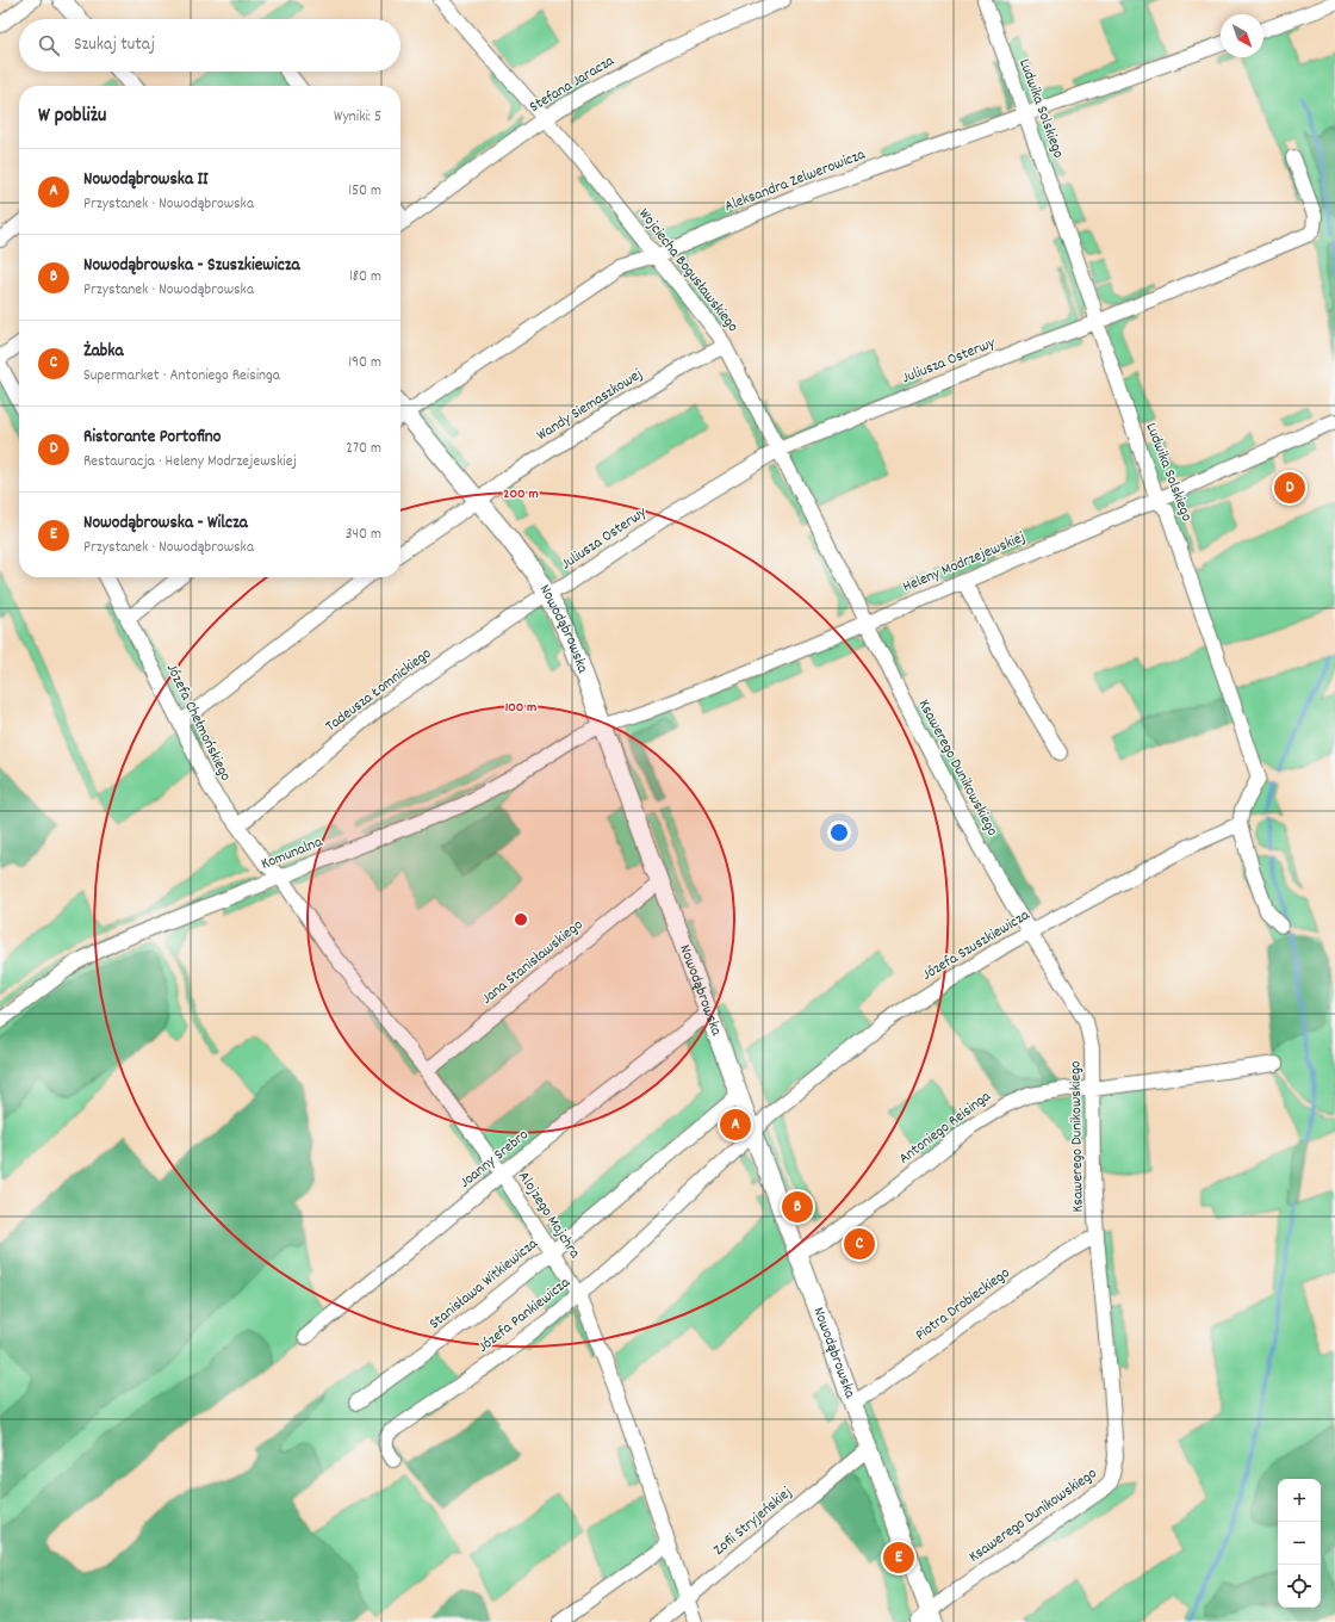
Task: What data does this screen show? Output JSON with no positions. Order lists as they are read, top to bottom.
{
  "streets": {
    "street": [
      "Stefana Jaracza",
      "Ludwika Solskiego",
      "Aleksandra Zelwerowicza",
      "Wojciecha Bogusławskiego",
      "Juliusza Osterwy",
      "Wandy Siemaszkowej",
      "Heleny Modrzejewskiej",
      "Nowodąbrowska",
      "Tadeusza Łomnickiego",
      "Józefa Chełmońskiego",
      "Ksawerego Dunikowskiego",
      "Komunalna",
      "Józefa Szuszkiewicza",
      "Jana Stanisławskiego",
      "Antoniego Reisinga",
      "Joanny Srebro",
      "Alojzego Majchra",
      "Stanisława Witkiewicza",
      "Piotra Drobieckiego",
      "Józefa Pankiewicza",
      "Zofii Stryjeńskiej"
    ]
  },
  "crossings": [
    ["Stefana Jaracza", "Wojciecha Bogusławskiego"],
    ["Ludwika Solskiego", "Aleksandra Zelwerowicza"],
    ["Ludwika Solskiego", "Juliusza Osterwy"],
    ["Ludwika Solskiego", "Heleny Modrzejewskiej"],
    ["Ludwika Solskiego", "Józefa Szuszkiewicza"],
    ["Aleksandra Zelwerowicza", "Wojciecha Bogusławskiego"],
    ["Aleksandra Zelwerowicza", "Nowodąbrowska"],
    ["Wojciecha Bogusławskiego", "Juliusza Osterwy"],
    ["Wojciecha Bogusławskiego", "Wandy Siemaszkowej"],
    ["Wojciecha Bogusławskiego", "Heleny Modrzejewskiej"],
    ["Wojciecha Bogusławskiego", "Ksawerego Dunikowskiego"],
    ["Juliusza Osterwy", "Nowodąbrowska"],
    ["Juliusza Osterwy", "Tadeusza Łomnickiego"],
    ["Wandy Siemaszkowej", "Nowodąbrowska"],
    ["Heleny Modrzejewskiej", "Nowodąbrowska"],
    ["Heleny Modrzejewskiej", "Ksawerego Dunikowskiego"],
    ["Heleny Modrzejewskiej", "Komunalna"],
    ["Nowodąbrowska", "Tadeusza Łomnickiego"],
    ["Nowodąbrowska", "Ksawerego Dunikowskiego"],
    ["Nowodąbrowska", "Komunalna"],
    ["Nowodąbrowska", "Józefa Szuszkiewicza"],
    ["Nowodąbrowska", "Jana Stanisławskiego"],
    ["Nowodąbrowska", "Antoniego Reisinga"],
    ["Nowodąbrowska", "Joanny Srebro"],
    ["Nowodąbrowska", "Stanisława Witkiewicza"],
    ["Nowodąbrowska", "Piotra Drobieckiego"],
    ["Nowodąbrowska", "Józefa Pankiewicza"],
    ["Nowodąbrowska", "Zofii Stryjeńskiej"],
    ["Tadeusza Łomnickiego", "Józefa Chełmońskiego"],
    ["Józefa Chełmońskiego", "Komunalna"],
    ["Józefa Chełmońskiego", "Alojzego Majchra"],
    ["Ksawerego Dunikowskiego", "Józefa Szuszkiewicza"],
    ["Ksawerego Dunikowskiego", "Antoniego Reisinga"],
    ["Ksawerego Dunikowskiego", "Piotra Drobieckiego"],
    ["Komunalna", "Alojzego Majchra"],
    ["Józefa Szuszkiewicza", "Józefa Pankiewicza"],
    ["Jana Stanisławskiego", "Alojzego Majchra"],
    ["Joanny Srebro", "Alojzego Majchra"],
    ["Alojzego Majchra", "Stanisława Witkiewicza"],
    ["Alojzego Majchra", "Józefa Pankiewicza"],
    ["Alojzego Majchra", "Zofii Stryjeńskiej"]
  ],
  "north": "bottom right",
  "page": {
    "search": "Szukaj tutaj",
    "heading": ["W pobliżu", "Wyniki: 5"],
    "list": [
      {
        "mark": "A",
        "name": "Nowodąbrowska II",
        "note": "Przystanek · Nowodąbrowska",
        "value": "150 m"
      },
      {
        "mark": "B",
        "name": "Nowodąbrowska - Szuszkiewicza",
        "note": "Przystanek · Nowodąbrowska",
        "value": "180 m"
      },
      {
        "mark": "C",
        "name": "Żabka",
        "note": "Supermarket · Antoniego Reisinga",
        "value": "190 m"
      },
      {
        "mark": "D",
        "name": "Ristorante Portofino",
        "note": "Restauracja · Heleny Modrzejewskiej",
        "value": "270 m"
      },
      {
        "mark": "E",
        "name": "Nowodąbrowska - Wilcza",
        "note": "Przystanek · Nowodąbrowska",
        "value": "340 m"
      }
    ],
    "pins": [
      "D",
      "A",
      "B",
      "C",
      "E"
    ],
    "map_buttons": ["+", "−"]
  },
  "rings": ["200 m", "100 m"]
}
